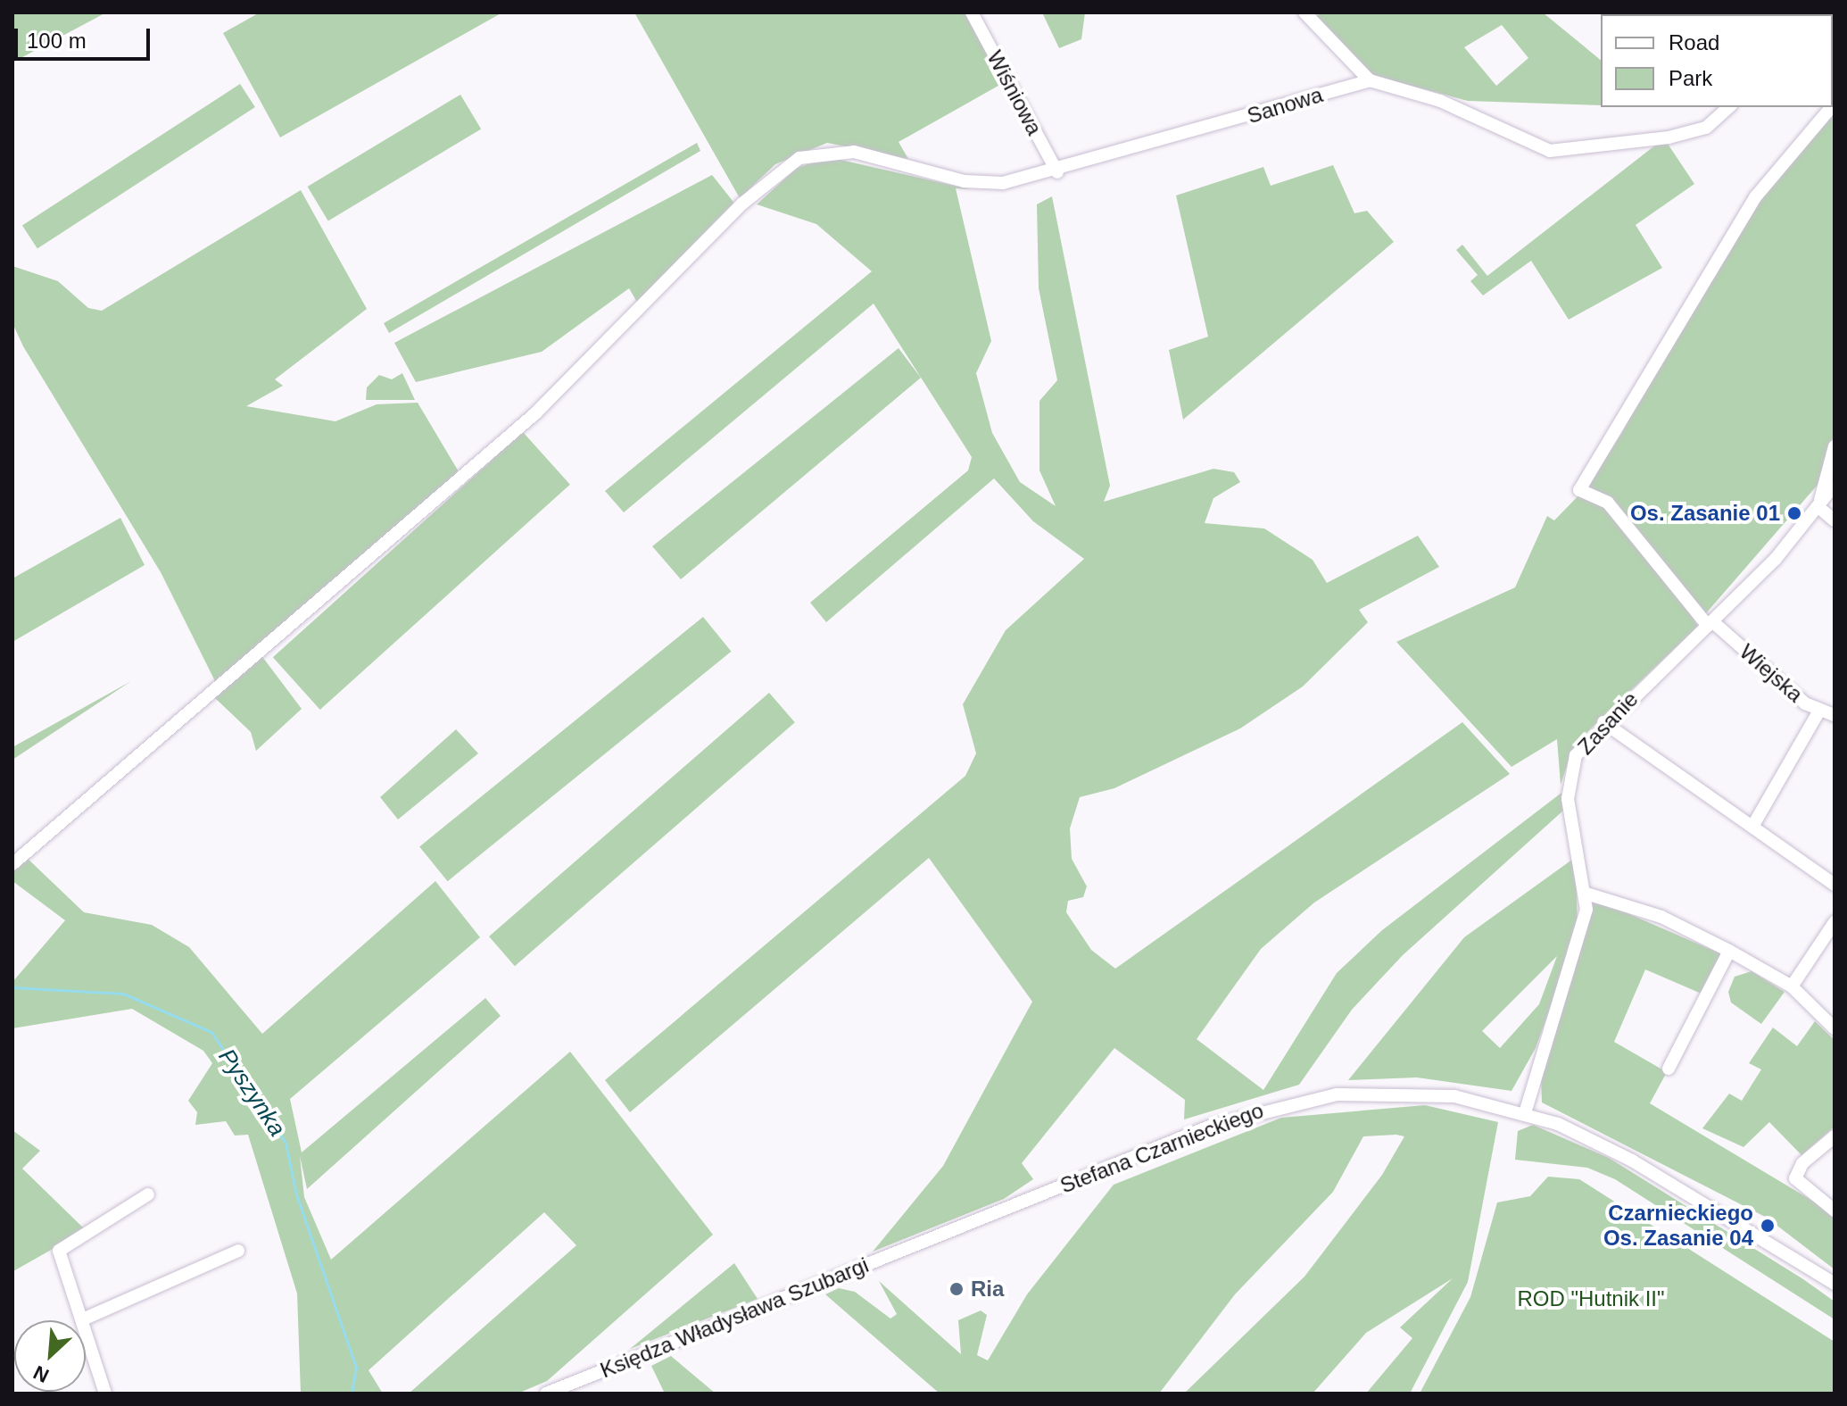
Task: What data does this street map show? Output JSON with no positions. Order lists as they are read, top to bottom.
{
  "streets": {
    "street": [
      "Wiśniowa",
      "Sanowa",
      "Wiejska",
      "Zasanie",
      "Stefana Czarnieckiego",
      "Księdza Władysława Szubargi"
    ]
  },
  "crossings": [
    ["Wiśniowa", "Sanowa"],
    ["Wiejska", "Zasanie"],
    ["Zasanie", "Stefana Czarnieckiego"],
    ["Stefana Czarnieckiego", "Księdza Władysława Szubargi"]
  ],
  "water": ["Pyszynka"],
  "parks": ["ROD \"Hutnik II\""],
  "places": ["Os. Zasanie 01", "Czarnieckiego Os. Zasanie 04", "Ria"],
  "legend": ["Road", "Park"],
  "scale_bar": "100 m",
  "north": "bottom left"
}
